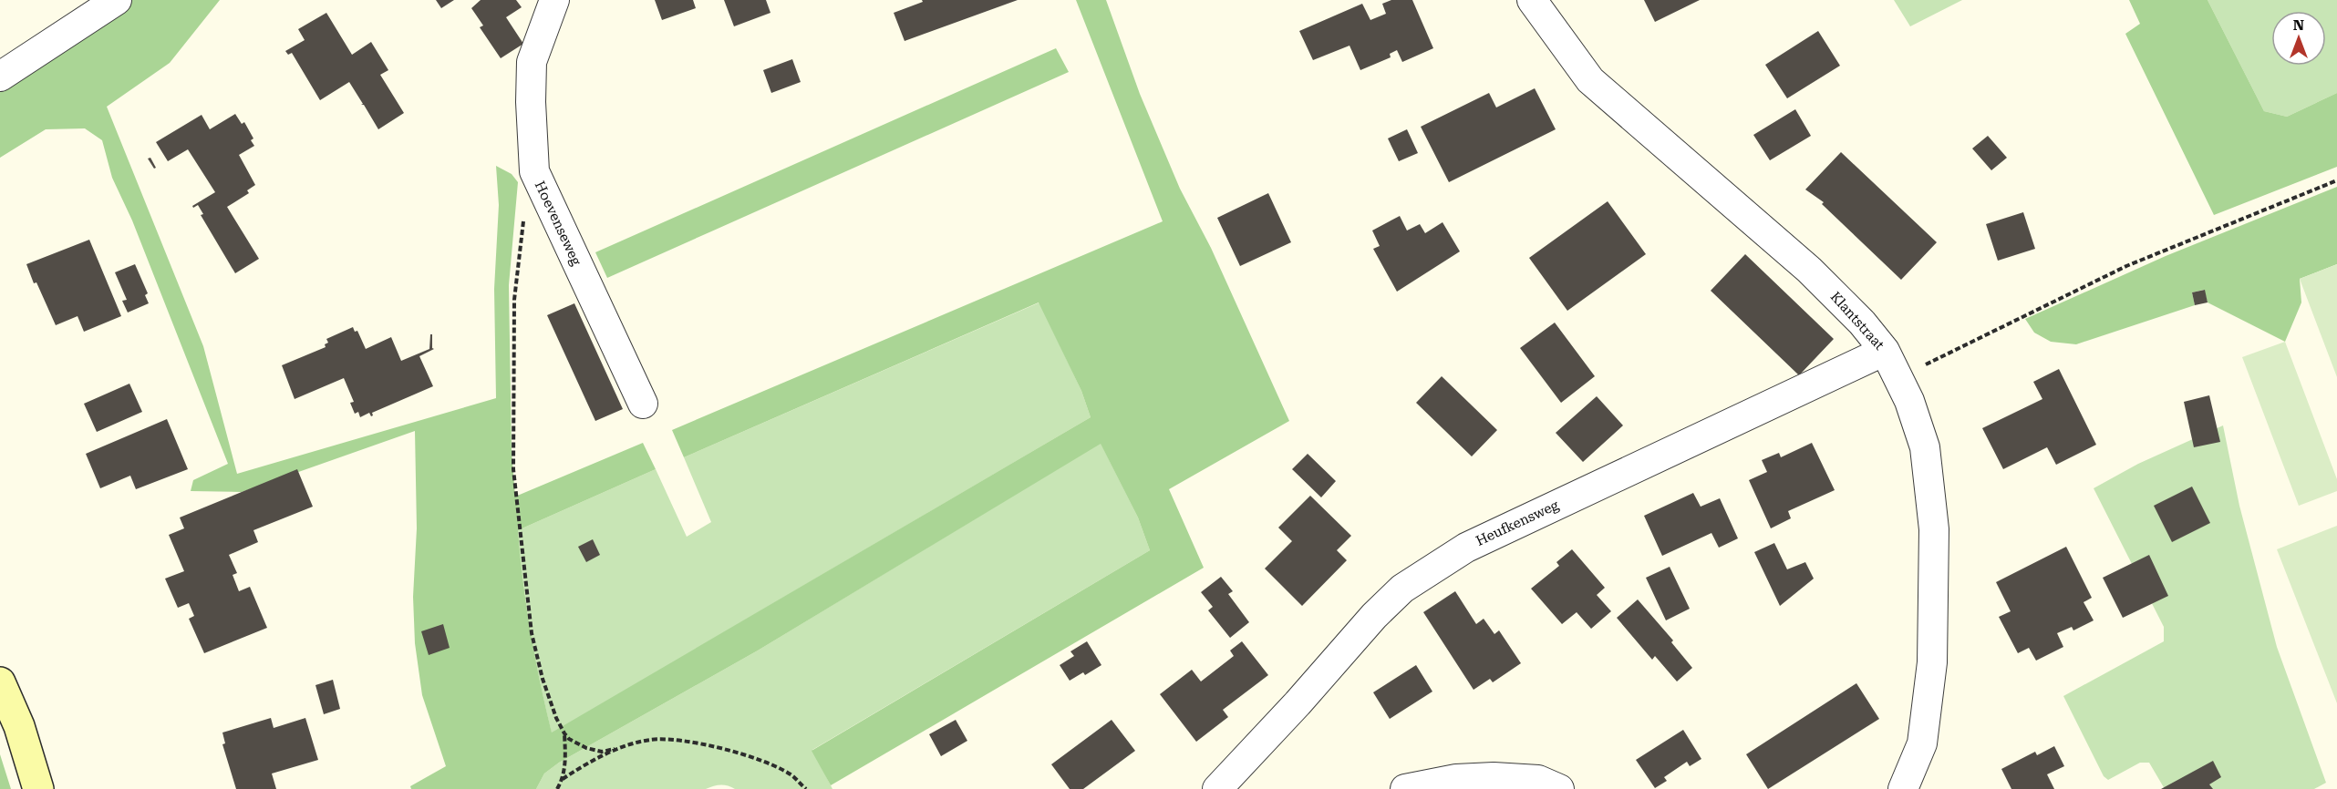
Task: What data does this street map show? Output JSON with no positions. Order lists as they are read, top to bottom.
{
  "streets": {
    "street": ["Hoevenseweg", "Klantstraat", "Heufkensweg"]
  },
  "crossings": [
    ["Klantstraat", "Heufkensweg"]
  ],
  "north": "top"
}
